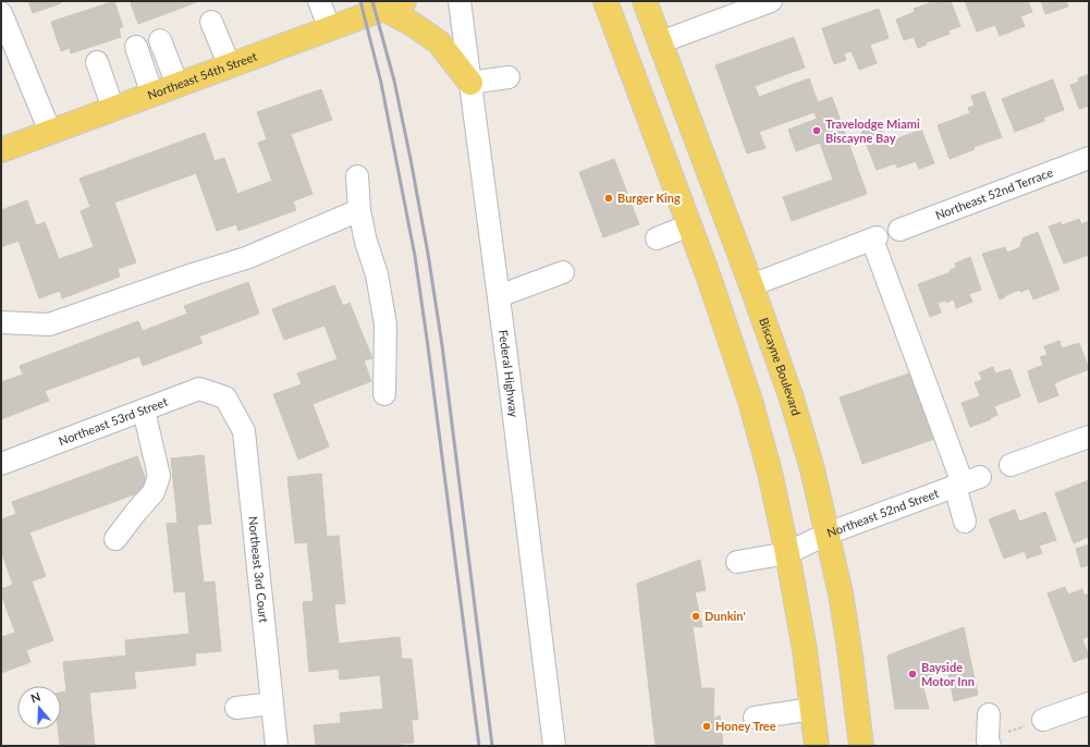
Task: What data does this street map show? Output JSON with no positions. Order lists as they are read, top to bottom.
{
  "streets": {
    "main road": ["Northeast 54th Street", "Biscayne Boulevard"],
    "street": [
      "Northeast 52nd Terrace",
      "Federal Highway",
      "Northeast 53rd Street",
      "Northeast 52nd Street",
      "Northeast 3rd Court"
    ]
  },
  "crossings": [
    ["Biscayne Boulevard", "Northeast 52nd Street"],
    ["Northeast 53rd Street", "Northeast 3rd Court"]
  ],
  "places": [
    "Travelodge Miami Biscayne Bay",
    "Burger King",
    "Dunkin'",
    "Bayside Motor Inn",
    "Honey Tree"
  ],
  "north": "top"
}
